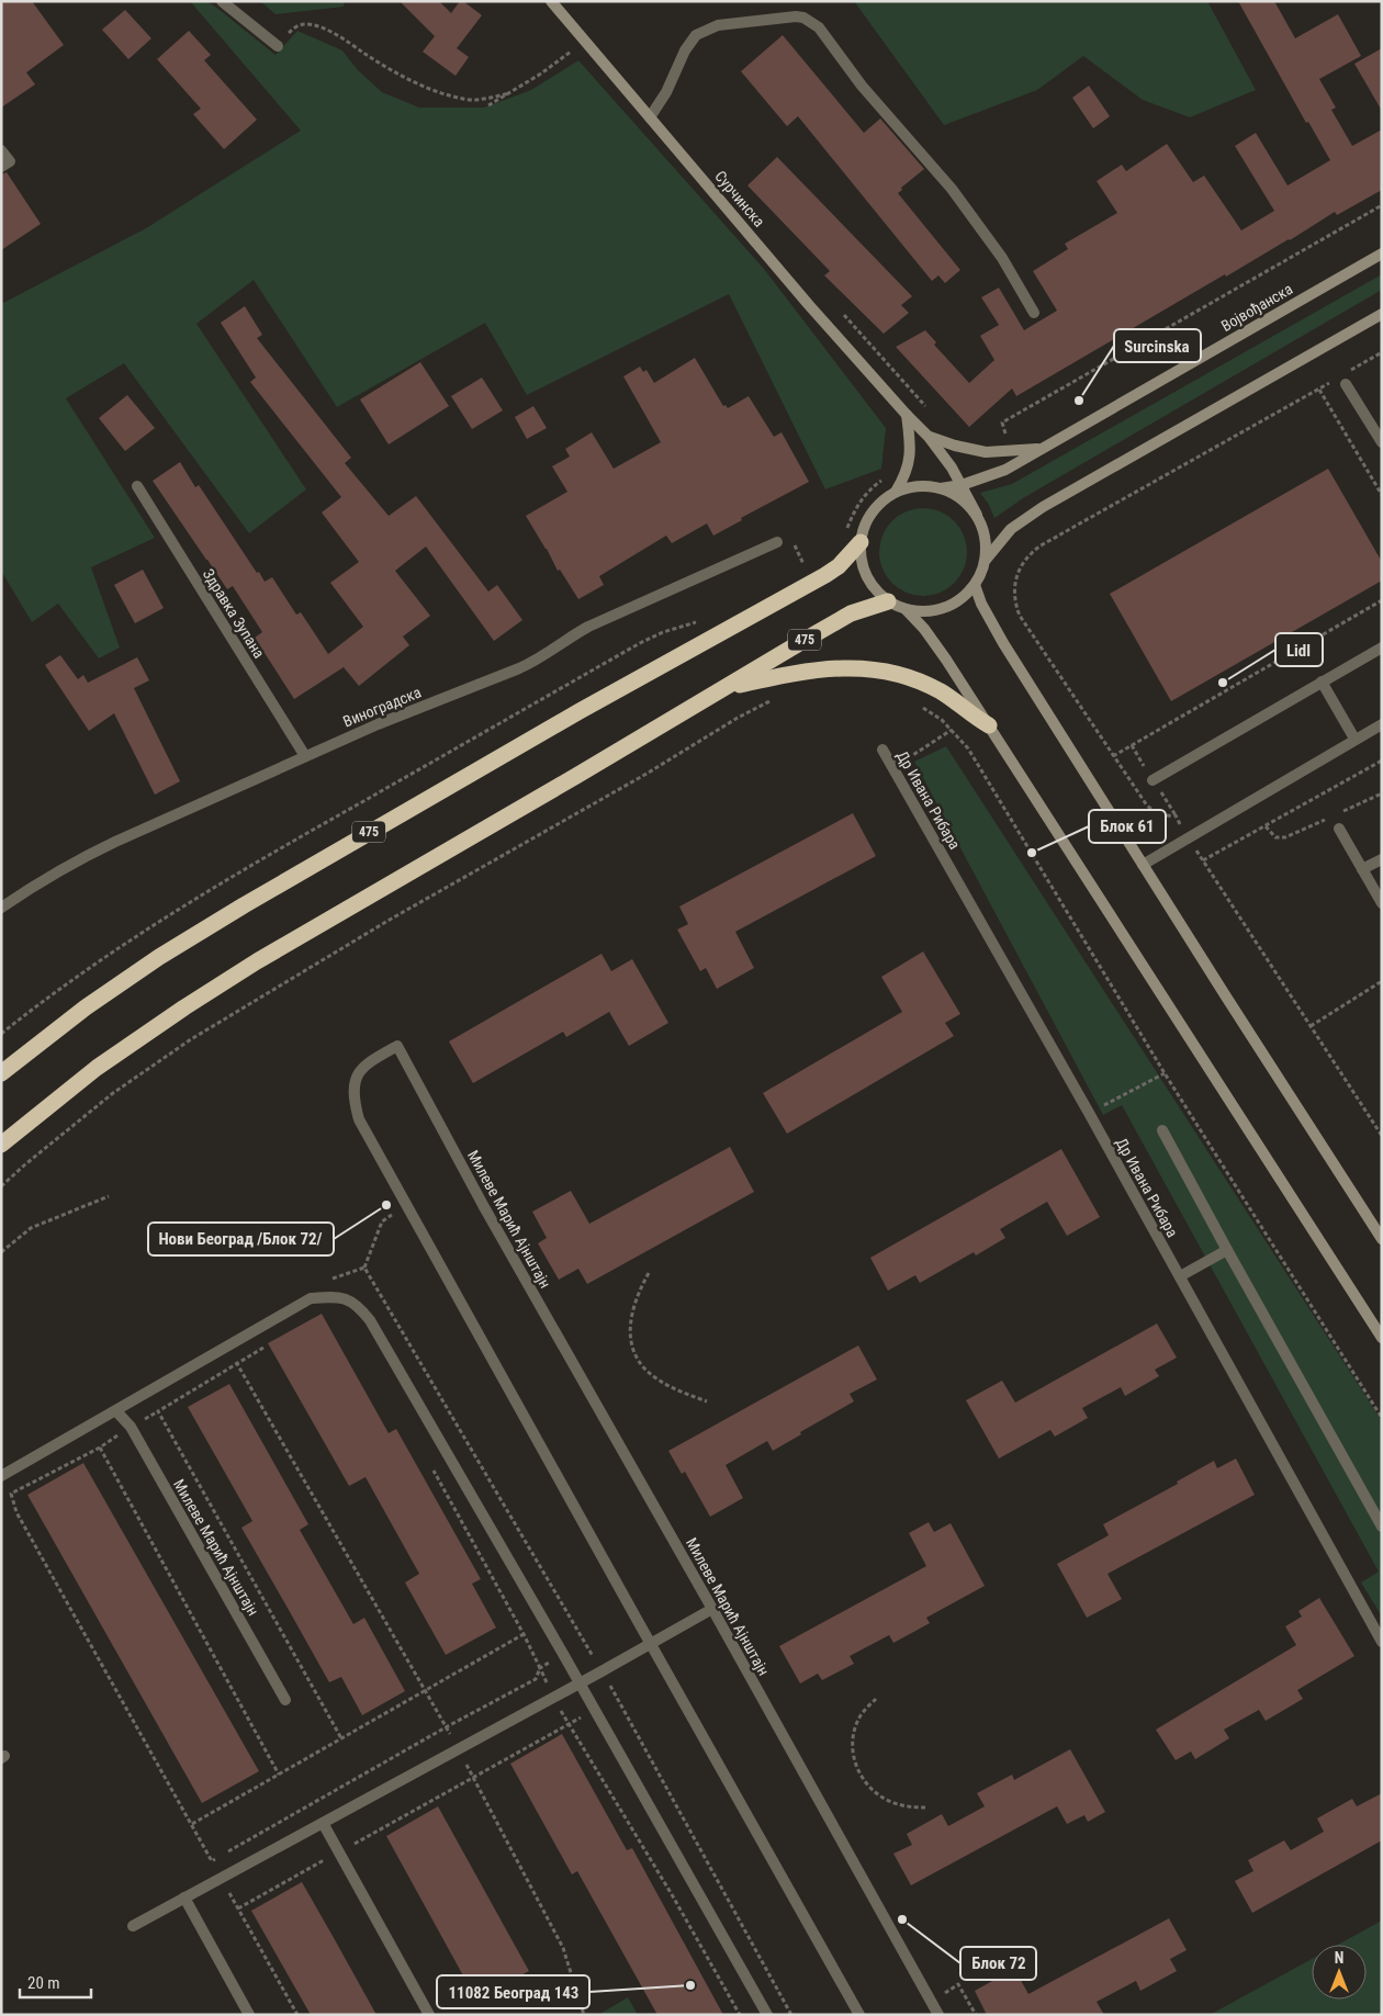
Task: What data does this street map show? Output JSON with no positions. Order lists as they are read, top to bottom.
{
  "streets": {
    "highway": ["475"],
    "main road": ["Сурчинска", "Војвођанска"],
    "street": [
      "Здравка Зупана",
      "Виноградска",
      "Др Ивана Рибара",
      "Милеве Марић Ајнштајн"
    ]
  },
  "crossings": [
    ["Сурчинска", "Војвођанска"],
    ["Сурчинска", "475"],
    ["Војвођанска", "475"],
    ["Здравка Зупана", "Виноградска"]
  ],
  "places": [
    "Surcinska",
    "Lidl",
    "Блок 61",
    "Нови Београд /Блок 72/",
    "Блок 72",
    "11082 Београд 143"
  ],
  "scale_bar": "20 m",
  "north": "top"
}
